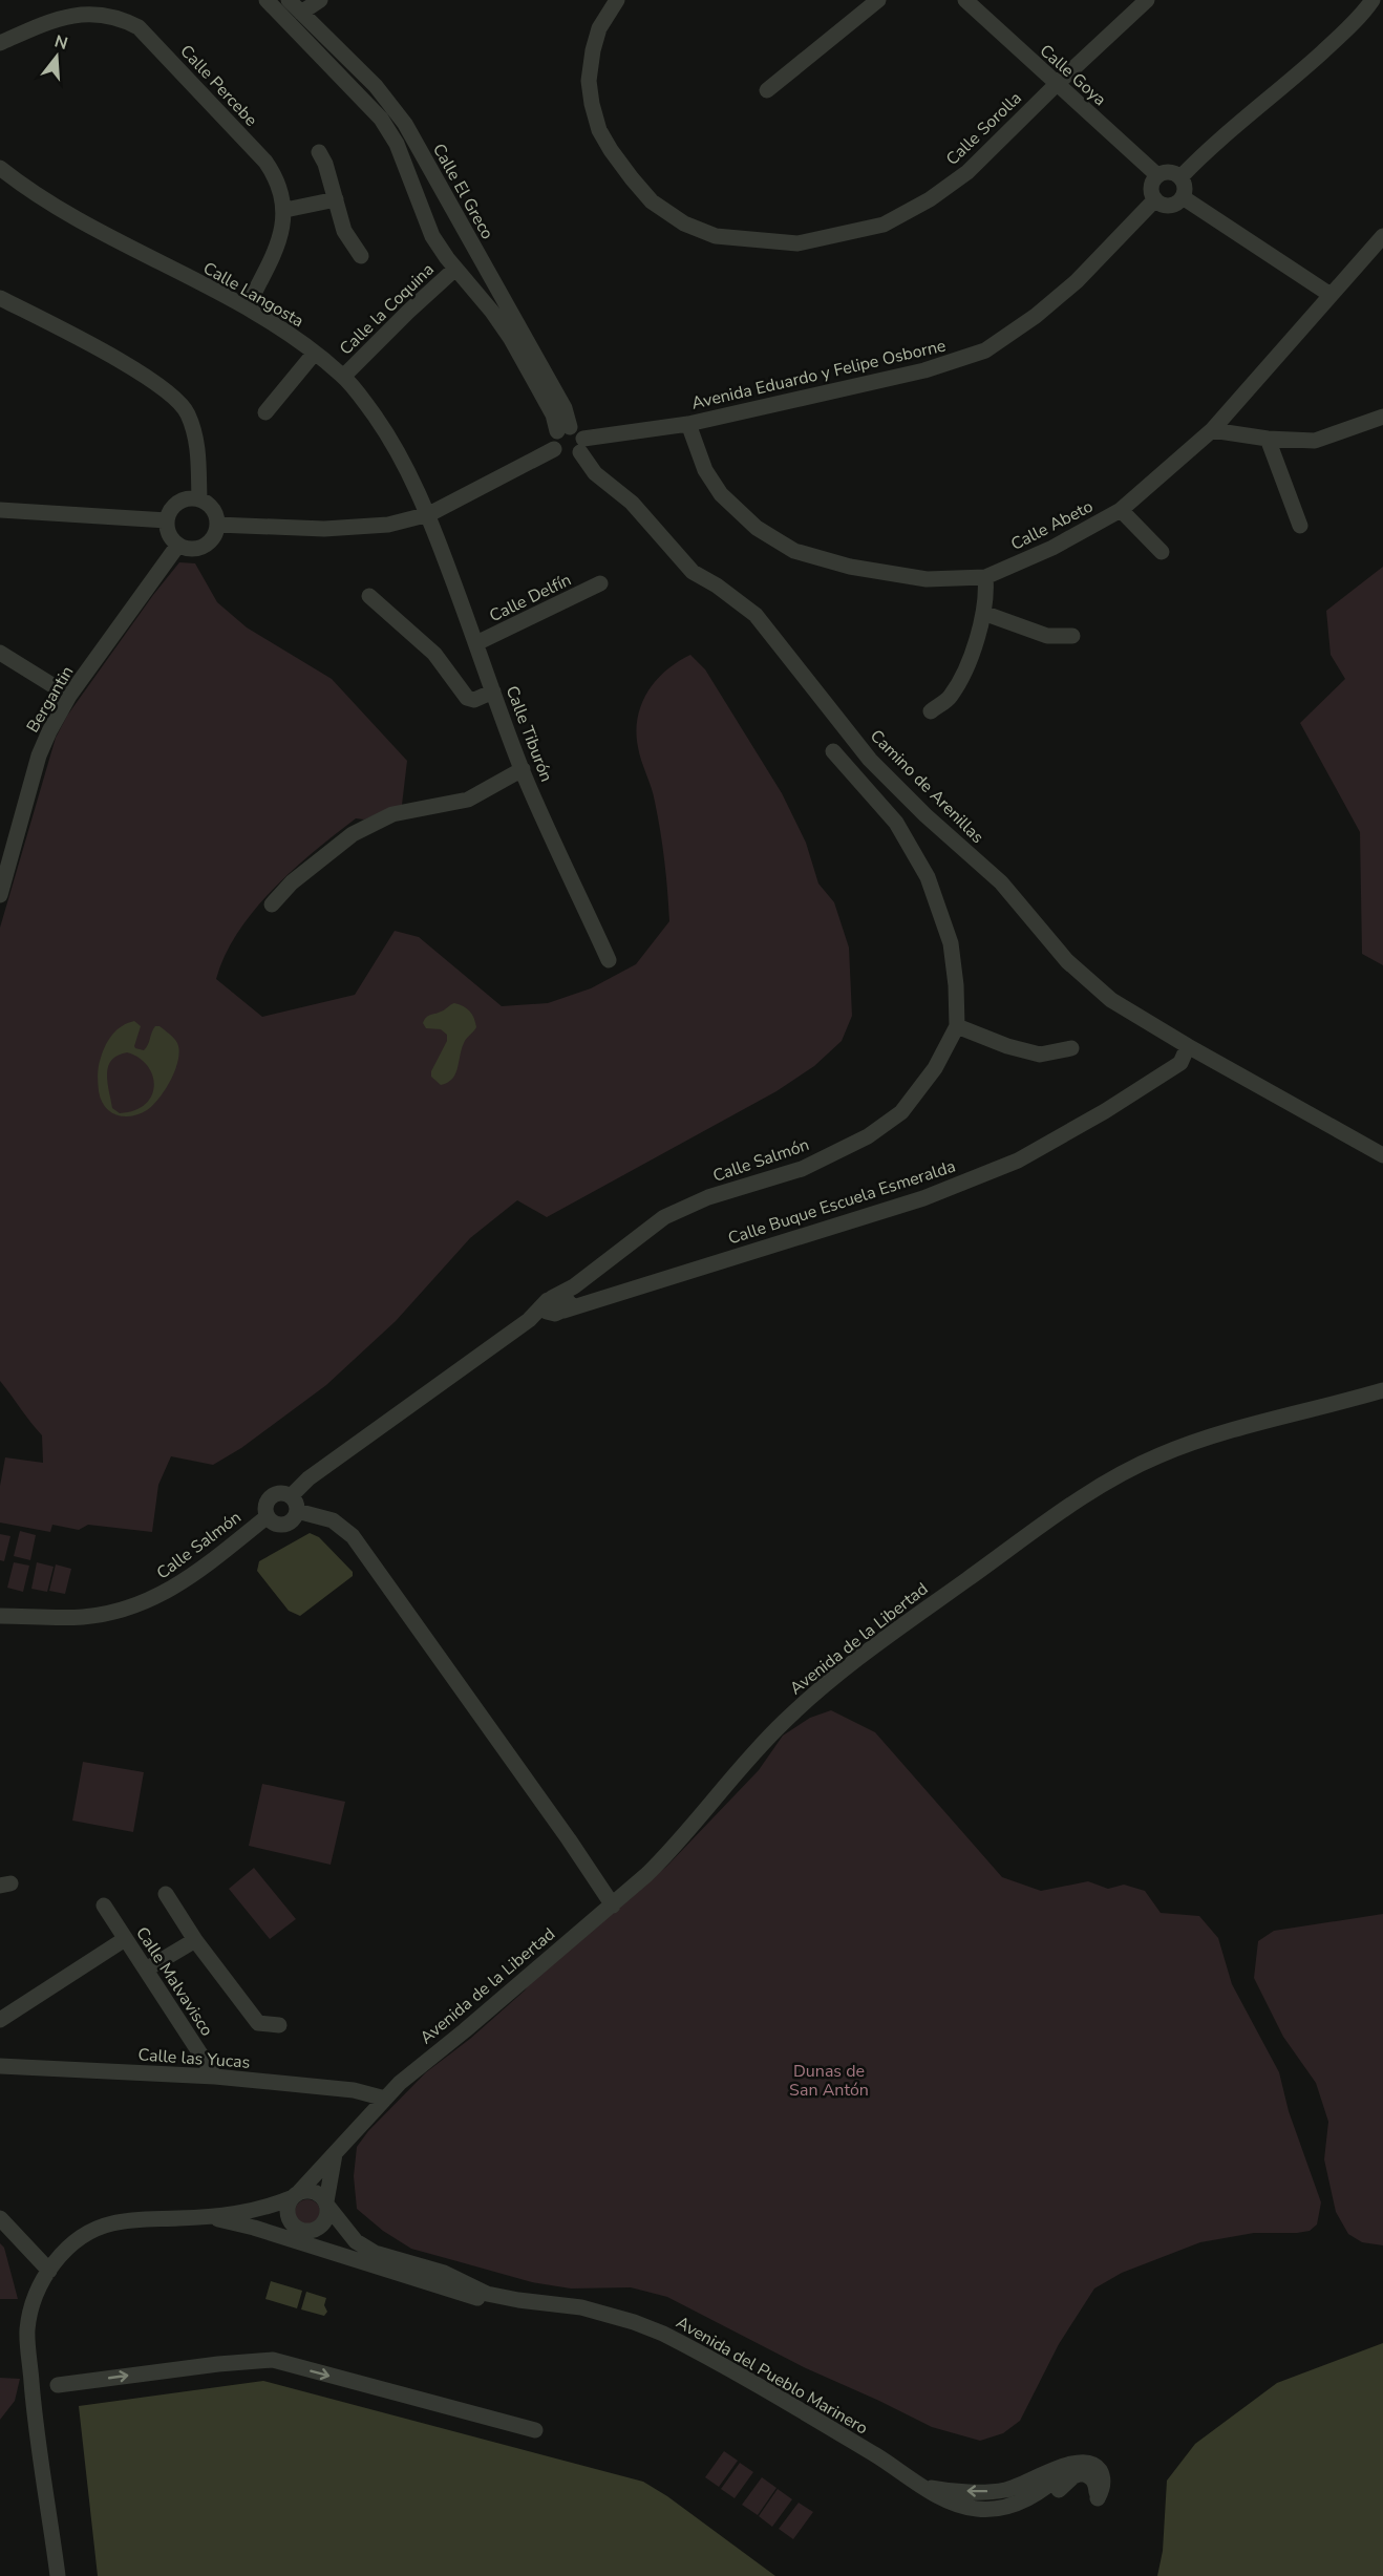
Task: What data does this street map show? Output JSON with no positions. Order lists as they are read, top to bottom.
{
  "streets": {
    "street": [
      "Calle Goya",
      "Calle Percebe",
      "Calle Sorolla",
      "Calle El Greco",
      "Calle Langosta",
      "Calle la Coquina",
      "Avenida Eduardo y Felipe Osborne",
      "Calle Abeto",
      "Calle Delfín",
      "Bergantin",
      "Calle Tiburón",
      "Camino de Arenillas",
      "Calle Salmón",
      "Calle Buque Escuela Esmeralda",
      "Avenida de la Libertad",
      "Calle Malvavisco",
      "Calle las Yucas",
      "Avenida del Pueblo Marinero"
    ]
  },
  "crossings": [
    ["Calle Goya", "Calle Sorolla"],
    ["Calle Goya", "Avenida Eduardo y Felipe Osborne"],
    ["Calle Percebe", "Calle Langosta"],
    ["Calle El Greco", "Avenida Eduardo y Felipe Osborne"],
    ["Calle El Greco", "Camino de Arenillas"],
    ["Calle Langosta", "Calle la Coquina"],
    ["Calle Langosta", "Calle Tiburón"],
    ["Avenida Eduardo y Felipe Osborne", "Calle Abeto"],
    ["Avenida Eduardo y Felipe Osborne", "Camino de Arenillas"],
    ["Calle Delfín", "Calle Tiburón"],
    ["Camino de Arenillas", "Calle Buque Escuela Esmeralda"],
    ["Calle Salmón", "Calle Buque Escuela Esmeralda"],
    ["Avenida de la Libertad", "Calle las Yucas"],
    ["Avenida de la Libertad", "Avenida del Pueblo Marinero"],
    ["Calle Malvavisco", "Calle las Yucas"]
  ],
  "parks": ["Dunas de San Antón"],
  "north": "top"
}
